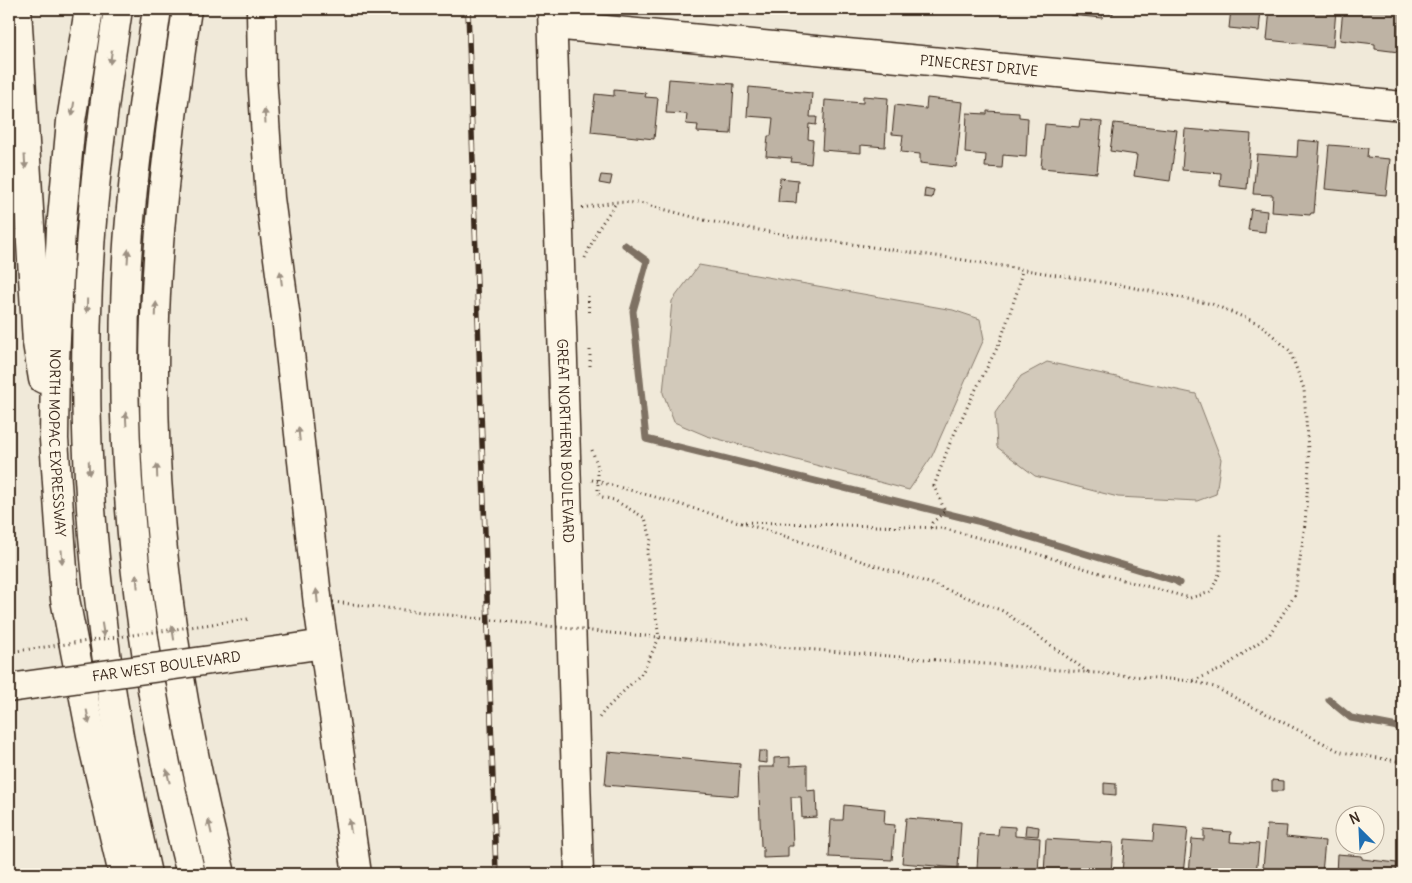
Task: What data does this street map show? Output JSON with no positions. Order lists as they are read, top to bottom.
{
  "streets": {
    "main road": [
      "PINECREST DRIVE",
      "GREAT NORTHERN BOULEVARD",
      "NORTH MOPAC EXPRESSWAY",
      "FAR WEST BOULEVARD"
    ]
  },
  "crossings": [
    ["PINECREST DRIVE", "GREAT NORTHERN BOULEVARD"]
  ],
  "north": "top left"
}
